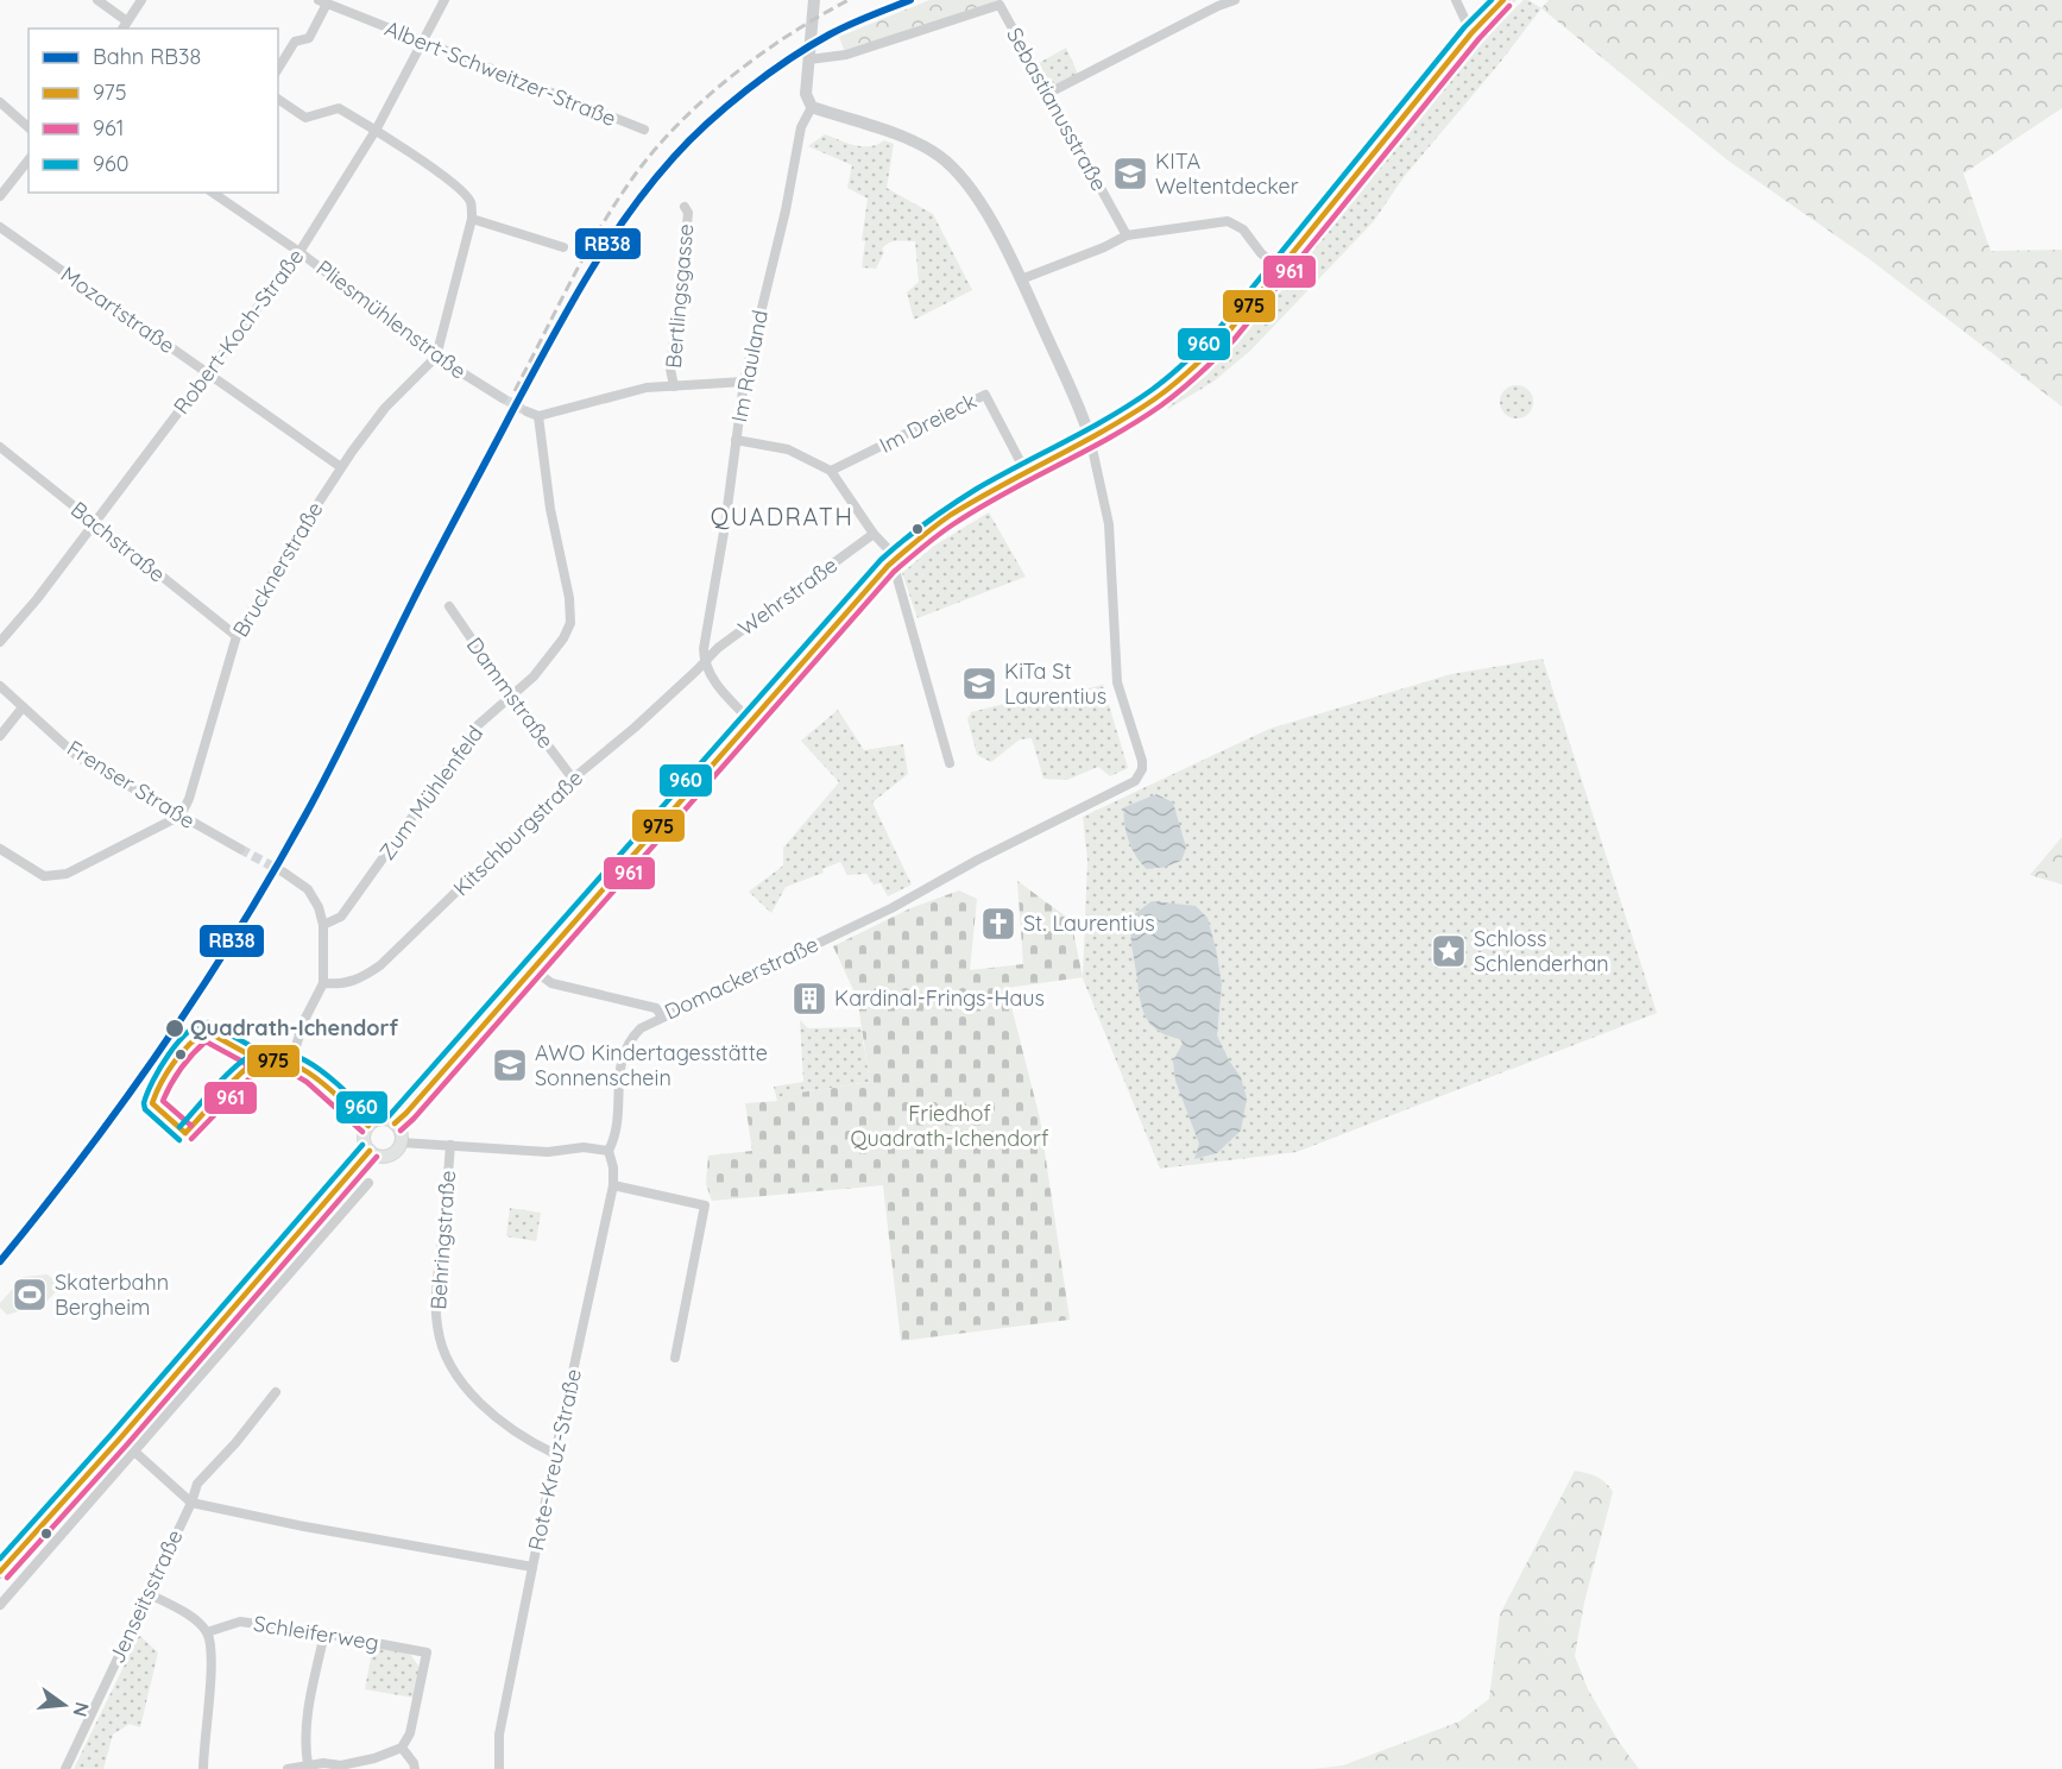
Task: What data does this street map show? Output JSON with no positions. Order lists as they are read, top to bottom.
{
  "streets": {
    "street": [
      "Albert-Schweitzer-Straße",
      "Sebastianusstraße",
      "Bertlingsgasse",
      "Mozartstraße",
      "Pliesmühlenstraße",
      "Robert-Koch-Straße",
      "Im Rauland",
      "Im Dreieck",
      "Bachstraße",
      "Brucknerstraße",
      "Wehrstraße",
      "Dammstraße",
      "Frenser Straße",
      "Zum Mühlenfeld",
      "Kitschburgstraße",
      "Domackerstraße",
      "Behringstraße",
      "Rote-Kreuz-Straße",
      "Jenseitsstraße",
      "Schleiferweg"
    ]
  },
  "crossings": [
    ["Albert-Schweitzer-Straße", "Robert-Koch-Straße"],
    ["Sebastianusstraße", "Im Rauland"],
    ["Mozartstraße", "Robert-Koch-Straße"],
    ["Mozartstraße", "Brucknerstraße"],
    ["Pliesmühlenstraße", "Robert-Koch-Straße"],
    ["Pliesmühlenstraße", "Brucknerstraße"],
    ["Robert-Koch-Straße", "Bachstraße"],
    ["Im Rauland", "Wehrstraße"],
    ["Im Rauland", "Kitschburgstraße"],
    ["Bachstraße", "Brucknerstraße"],
    ["Brucknerstraße", "Frenser Straße"],
    ["Wehrstraße", "Kitschburgstraße"],
    ["Dammstraße", "Zum Mühlenfeld"],
    ["Dammstraße", "Kitschburgstraße"],
    ["Domackerstraße", "Rote-Kreuz-Straße"],
    ["Behringstraße", "Rote-Kreuz-Straße"]
  ],
  "districts": ["QUADRATH"],
  "parks": ["Friedhof Quadrath-Ichendorf"],
  "places": {
    "school or university": ["KITA Weltentdecker", "KiTa St Laurentius", "AWO Kindertagesstätte Sonnenschein"],
    "church": ["St. Laurentius"],
    "place": ["Schloss Schlenderhan"],
    "building": ["Kardinal-Frings-Haus"],
    "other": ["Quadrath-Ichendorf"],
    "sports": ["Skaterbahn Bergheim"]
  },
  "lines": [
    "rail line RB38",
    "transit line 975",
    "transit line 960",
    "transit line 961"
  ],
  "legend": [
    "Bahn RB38",
    "975",
    "961",
    "960"
  ],
  "north": "right"
}
